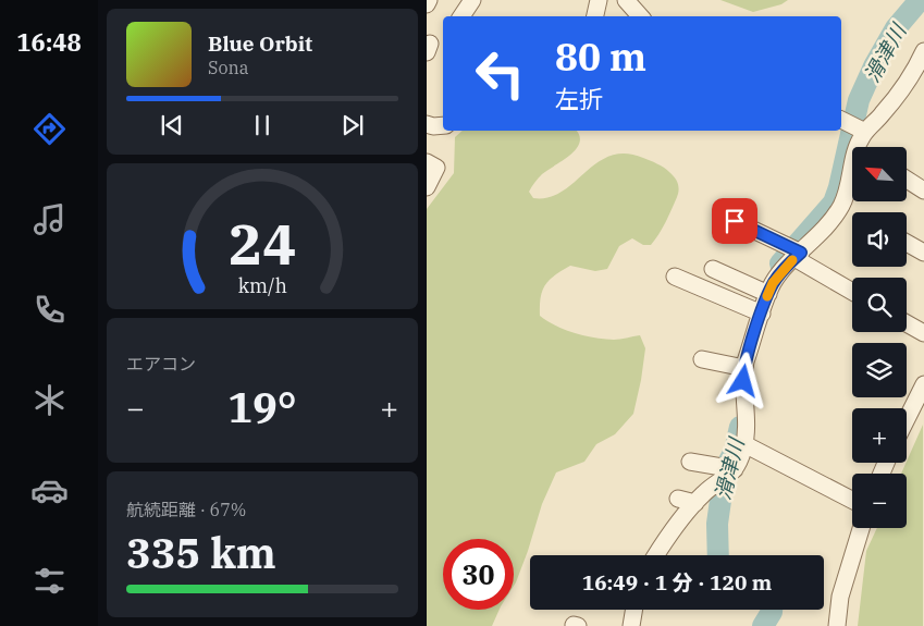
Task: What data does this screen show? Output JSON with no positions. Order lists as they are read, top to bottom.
{
  "water": ["滑津川"],
  "north": "top left",
  "page": {
    "tabs": "16:48",
    "turn": ["80 m", "左折"],
    "song": ["Blue Orbit", "Sona"],
    "map_buttons": ["+", "−"],
    "tile": [
      "エアコン",
      ["航続距離 · 67%", "335 km"]
    ],
    "heat": ["−", "19°", "+"],
    "limit": "30",
    "trip": "16:49 · 1 分 · 120 m",
    "gauge": ["24", "km/h"]
  }
}
